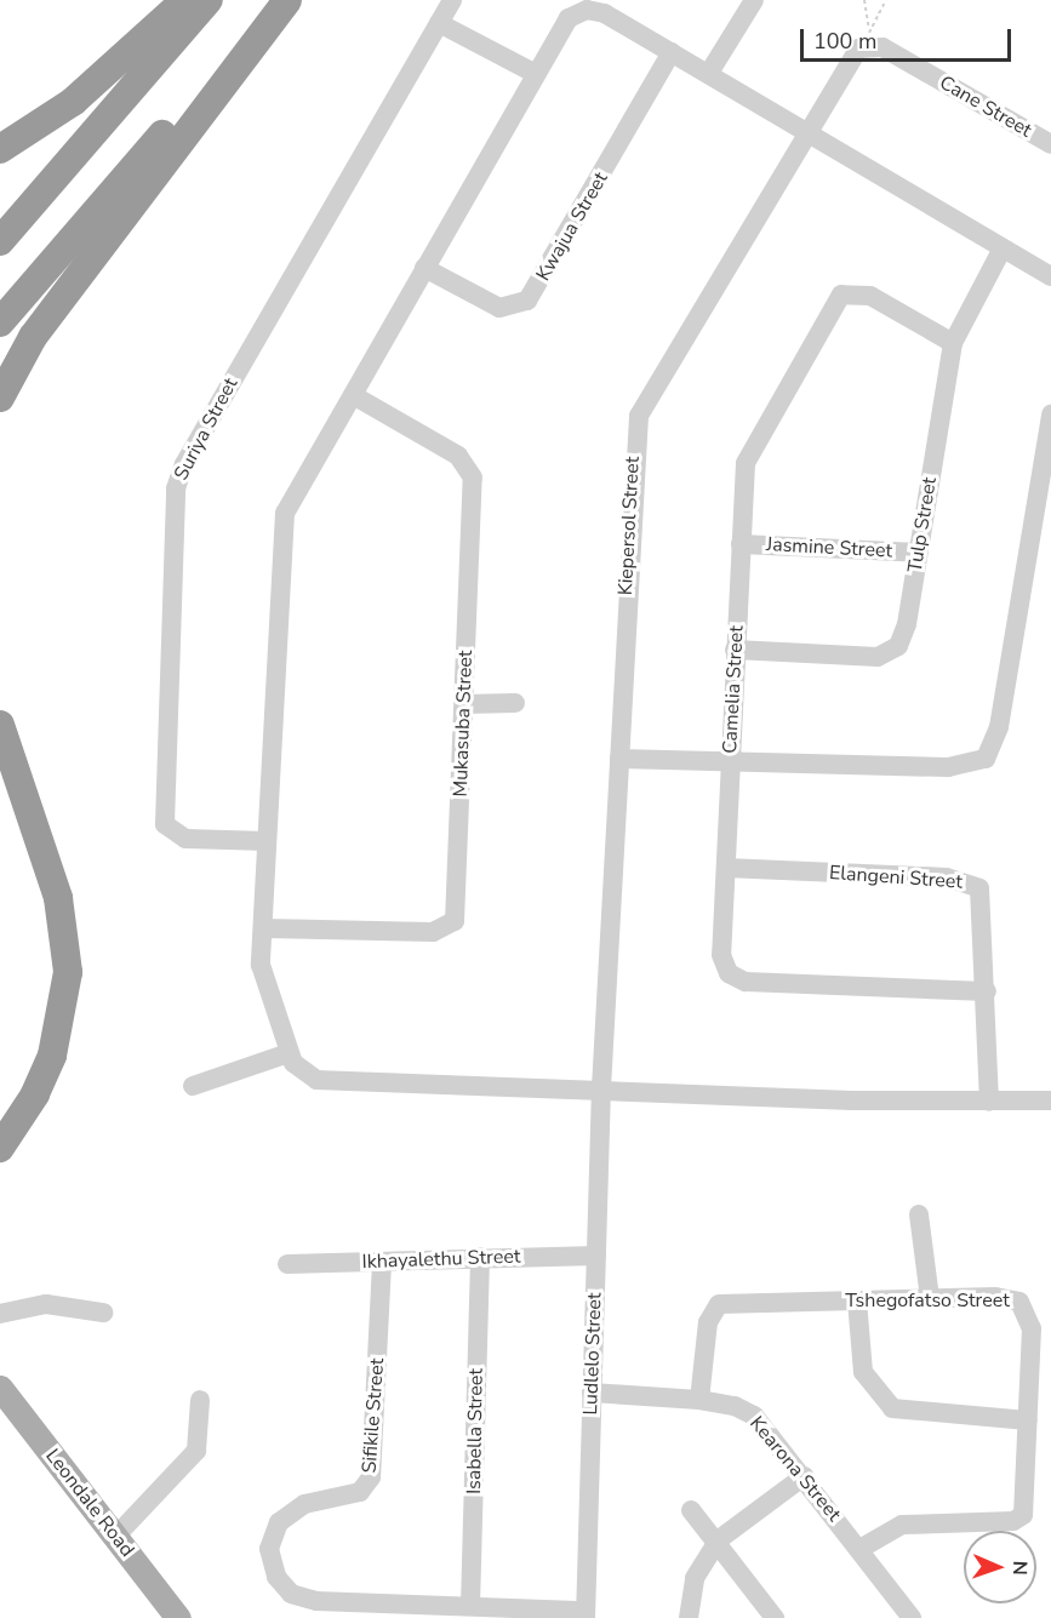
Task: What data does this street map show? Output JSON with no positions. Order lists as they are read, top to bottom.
{
  "streets": {
    "main road": ["Leondale Road"],
    "street": [
      "Cane Street",
      "Kwajua Street",
      "Suriya Street",
      "Tulp Street",
      "Kiepersol Street",
      "Jasmine Street",
      "Camelia Street",
      "Mukasuba Street",
      "Elangeni Street",
      "Ikhayalethu Street",
      "Tshegofatso Street",
      "Ludlelo Street",
      "Sifikile Street",
      "Isabella Street",
      "Kearona Street"
    ]
  },
  "crossings": [
    ["Cane Street", "Kiepersol Street"],
    ["Tulp Street", "Jasmine Street"],
    ["Tulp Street", "Camelia Street"],
    ["Kiepersol Street", "Ludlelo Street"],
    ["Jasmine Street", "Camelia Street"],
    ["Camelia Street", "Elangeni Street"],
    ["Ikhayalethu Street", "Ludlelo Street"],
    ["Ikhayalethu Street", "Sifikile Street"],
    ["Ikhayalethu Street", "Isabella Street"],
    ["Tshegofatso Street", "Kearona Street"],
    ["Ludlelo Street", "Sifikile Street"],
    ["Ludlelo Street", "Kearona Street"],
    ["Sifikile Street", "Isabella Street"]
  ],
  "scale_bar": "100 m",
  "north": "right"
}
